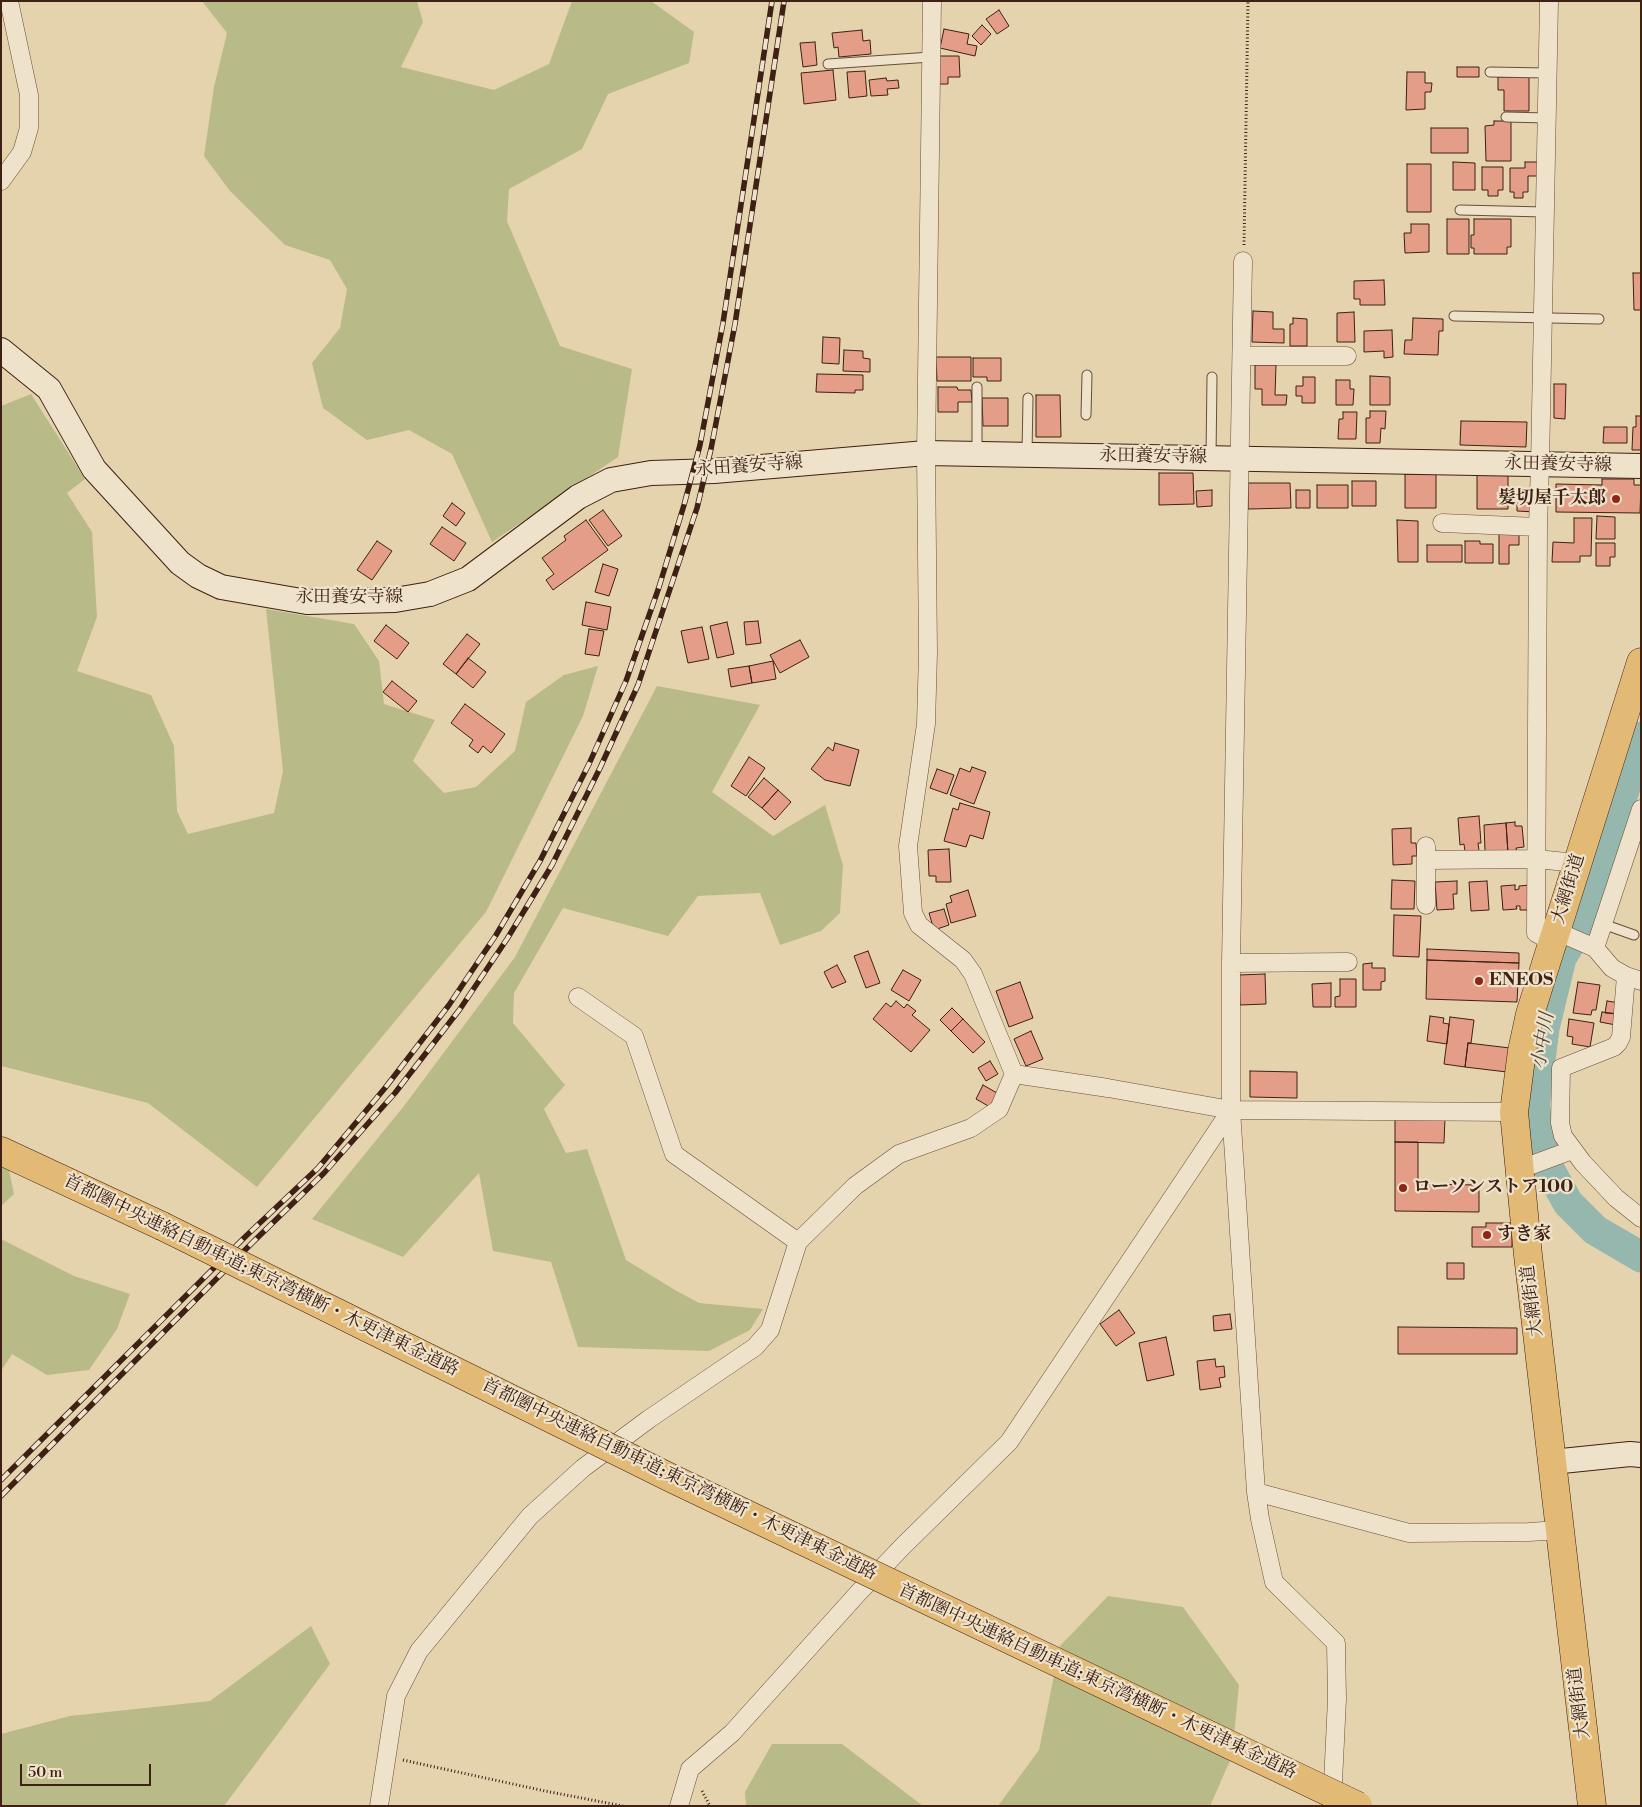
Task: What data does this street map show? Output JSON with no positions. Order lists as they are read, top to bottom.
{
  "streets": {
    "main road": ["大網街道", "首都圏中央連絡自動車道;東京湾横断・木更津東金道路"],
    "street": ["永田養安寺線"]
  },
  "water": ["小中川"],
  "places": [
    "髪切屋千太郎",
    "ENEOS",
    "ローソンストア100",
    "すき家"
  ],
  "scale_bar": "50 m"
}
